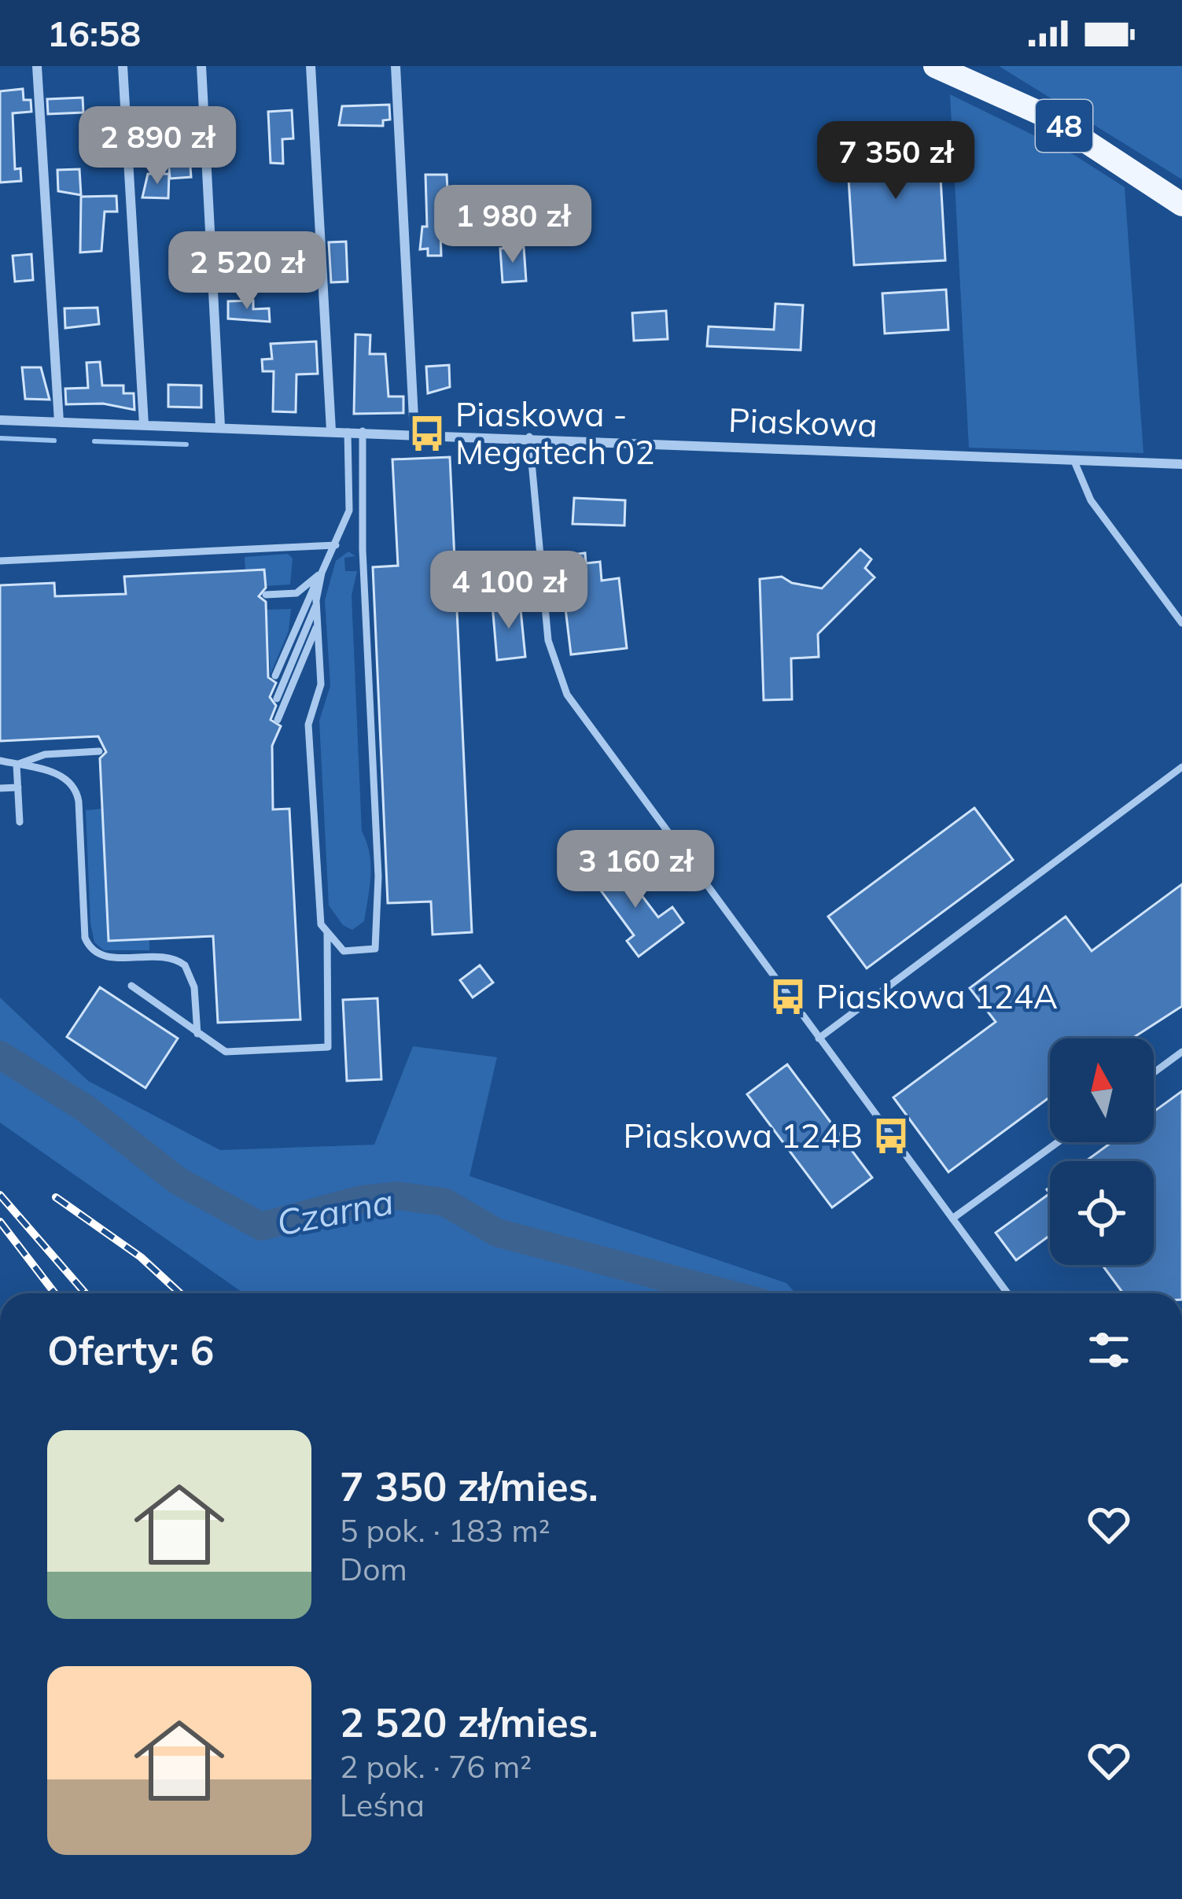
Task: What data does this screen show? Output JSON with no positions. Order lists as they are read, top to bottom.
{
  "streets": {
    "main road": ["48"],
    "street": ["Piaskowa"]
  },
  "water": ["Czarna"],
  "places": {
    "bus stop": ["Piaskowa - Megatech 02", "Piaskowa 124A", "Piaskowa 124B"]
  },
  "north": "top",
  "page": {
    "status": "16:58",
    "price": [
      "2 890 zł",
      "7 350 zł",
      "1 980 zł",
      "2 520 zł",
      "4 100 zł",
      "3 160 zł"
    ],
    "heading": "Oferty: 6",
    "list": [
      {
        "name": "7 350 zł/mies.",
        "note": "5 pok. · 183 m² · Dom"
      },
      {
        "name": "2 520 zł/mies.",
        "note": "2 pok. · 76 m² · Leśna"
      }
    ]
  }
}
